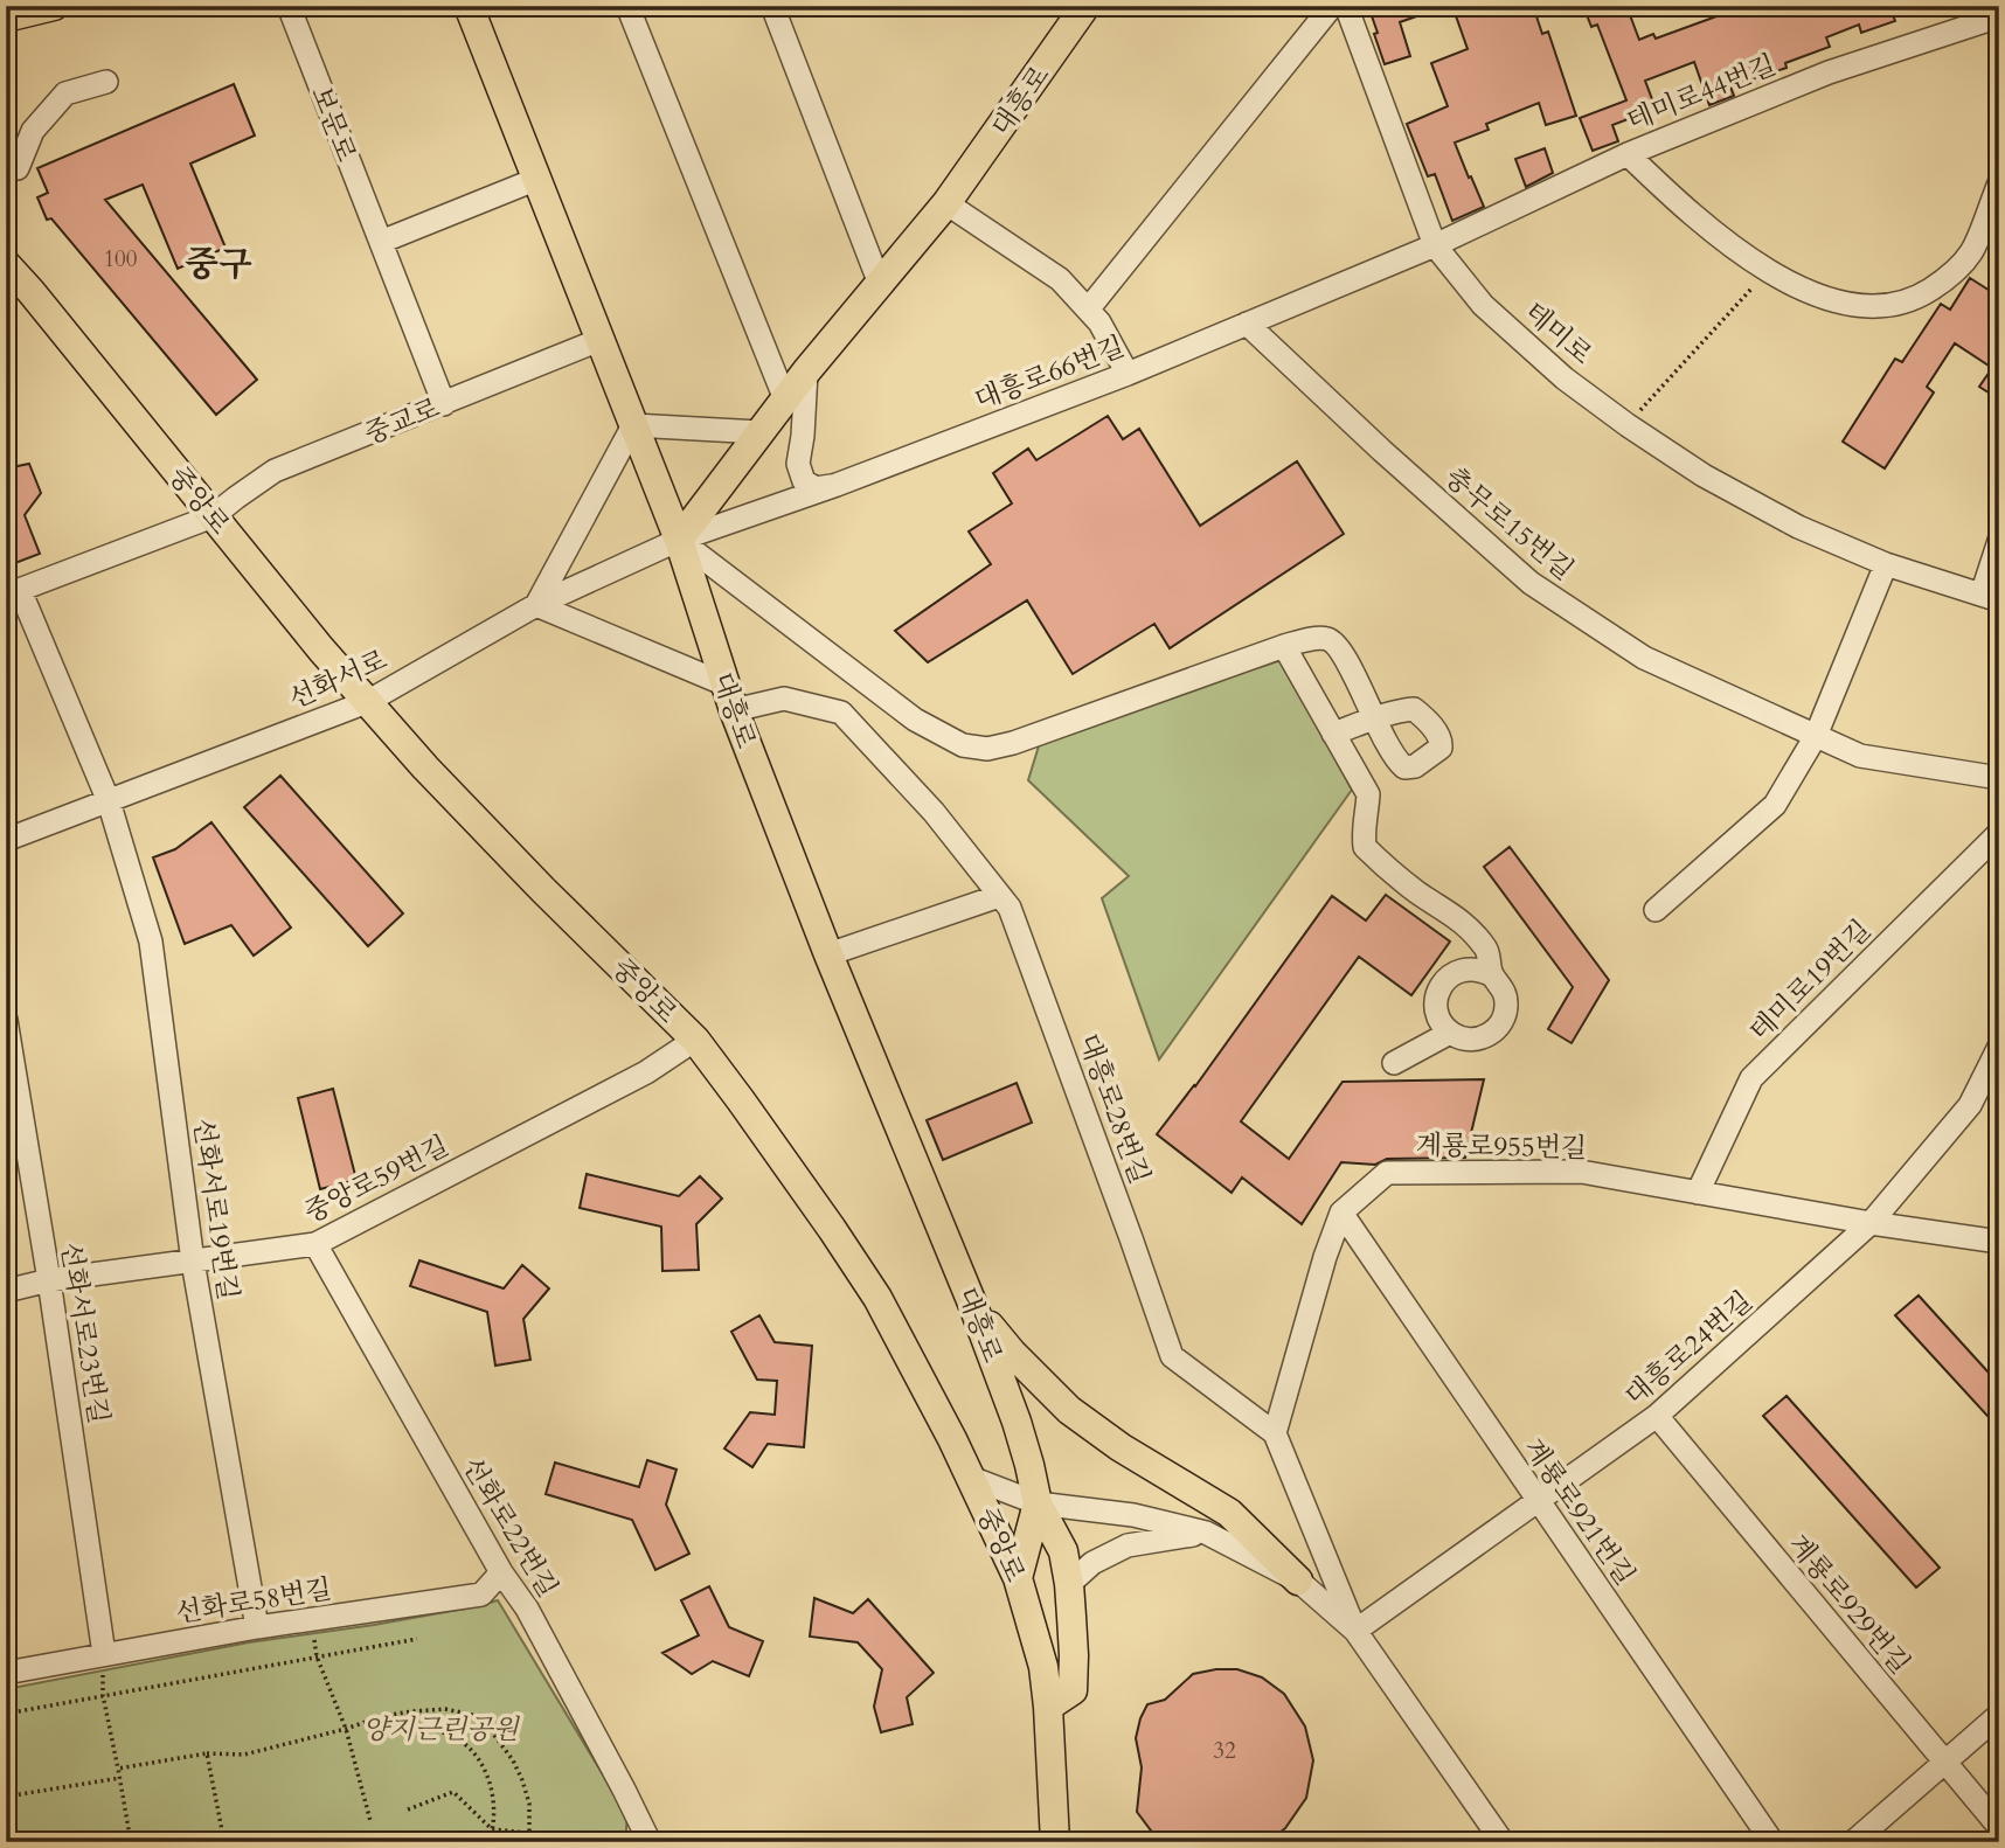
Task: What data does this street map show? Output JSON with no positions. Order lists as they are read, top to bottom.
{
  "streets": {
    "main road": ["대흥로", "중앙로"],
    "street": [
      "테미로44번길",
      "보문로",
      "테미로",
      "대흥로66번길",
      "중교로",
      "충무로15번길",
      "선화서로",
      "테미로19번길",
      "대흥로28번길",
      "계룡로955번길",
      "중앙로59번길",
      "선화서로19번길",
      "선화서로23번길",
      "대흥로24번길",
      "계룡로921번길",
      "선화로22번길",
      "선화로58번길",
      "계룡로929번길"
    ]
  },
  "crossings": [
    ["테미로44번길", "테미로"],
    ["테미로44번길", "대흥로66번길"],
    ["대흥로", "대흥로66번길"],
    ["대흥로", "중앙로"],
    ["대흥로", "선화서로"],
    ["대흥로", "대흥로28번길"],
    ["보문로", "중교로"],
    ["테미로", "대흥로66번길"],
    ["대흥로66번길", "충무로15번길"],
    ["대흥로66번길", "선화서로"],
    ["중교로", "중앙로"],
    ["중교로", "선화서로19번길"],
    ["중앙로", "선화서로"],
    ["중앙로", "중앙로59번길"],
    ["선화서로", "선화서로19번길"],
    ["테미로19번길", "계룡로955번길"],
    ["계룡로955번길", "대흥로24번길"],
    ["계룡로955번길", "계룡로921번길"],
    ["중앙로59번길", "선화서로19번길"],
    ["중앙로59번길", "선화서로23번길"],
    ["중앙로59번길", "선화로22번길"],
    ["선화서로19번길", "선화로58번길"],
    ["선화서로23번길", "선화로58번길"],
    ["대흥로24번길", "계룡로921번길"],
    ["대흥로24번길", "계룡로929번길"],
    ["선화로22번길", "선화로58번길"]
  ],
  "districts": ["중구"],
  "parks": ["양지근린공원"],
  "house_numbers": ["100", "32"]
}
